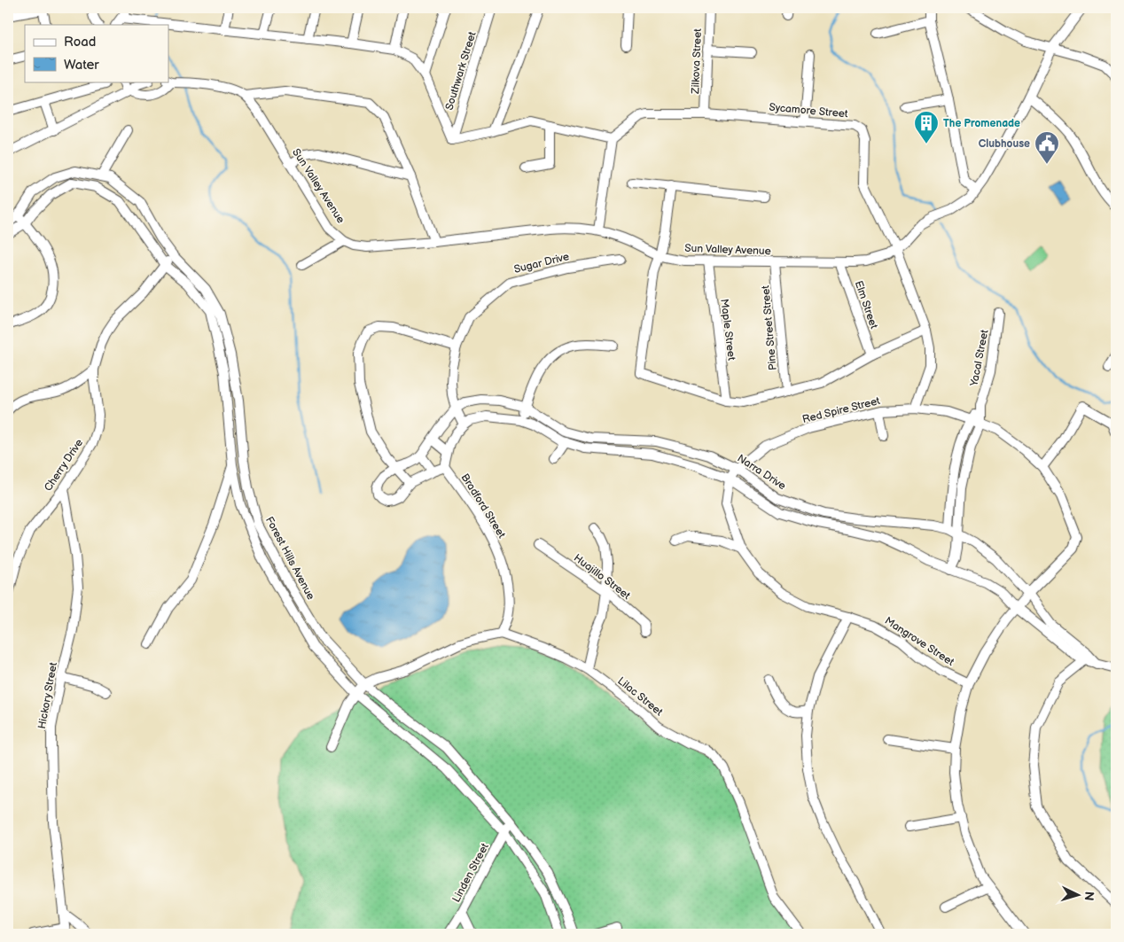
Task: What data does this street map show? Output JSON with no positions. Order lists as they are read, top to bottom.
{
  "streets": {
    "street": [
      "Zilkova Street",
      "Southwark Street",
      "Sycamore Street",
      "Sun Valley Avenue",
      "Sugar Drive",
      "Elm Street",
      "Pine Street Street",
      "Maple Street",
      "Yacal Street",
      "Red Spire Street",
      "Cherry Drive",
      "Narra Drive",
      "Bradford Street",
      "Forest Hills Avenue",
      "Huajillo Street",
      "Mangrove Street",
      "Hickory Street",
      "Lilac Street",
      "Linden Street"
    ]
  },
  "crossings": [
    ["Zilkova Street", "Sycamore Street"],
    ["Sycamore Street", "Sun Valley Avenue"],
    ["Sycamore Street", "Red Spire Street"],
    ["Sun Valley Avenue", "Elm Street"],
    ["Sun Valley Avenue", "Pine Street Street"],
    ["Sun Valley Avenue", "Maple Street"],
    ["Sugar Drive", "Narra Drive"],
    ["Red Spire Street", "Narra Drive"],
    ["Red Spire Street", "Mangrove Street"],
    ["Cherry Drive", "Forest Hills Avenue"],
    ["Cherry Drive", "Hickory Street"],
    ["Narra Drive", "Mangrove Street"],
    ["Bradford Street", "Lilac Street"],
    ["Forest Hills Avenue", "Linden Street"]
  ],
  "places": {
    "building": ["The Promenade"],
    "public building": ["Clubhouse"]
  },
  "legend": ["Road", "Water"],
  "north": "right"
}
